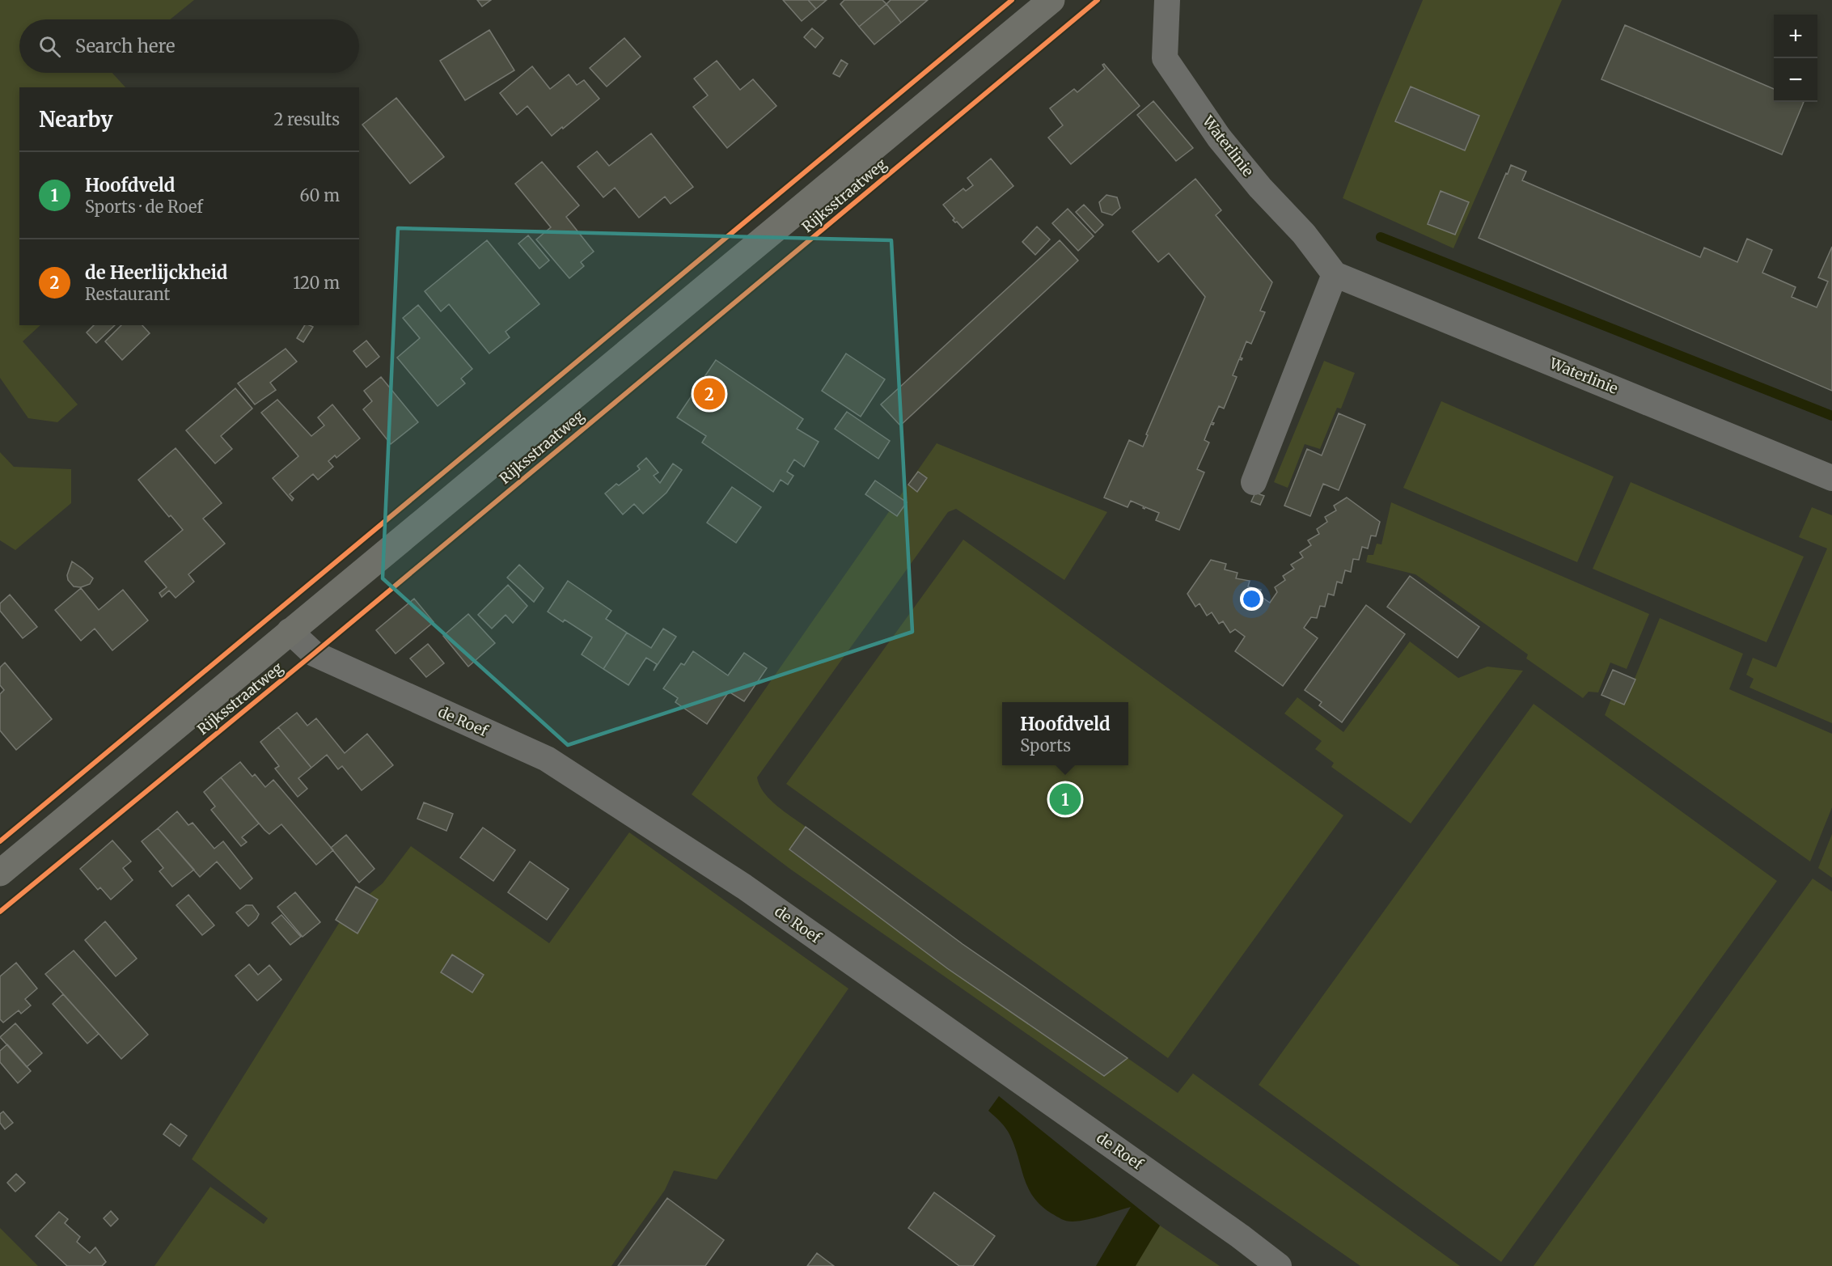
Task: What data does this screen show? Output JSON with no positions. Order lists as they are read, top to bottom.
{
  "streets": {
    "street": ["Waterlinie", "Rijksstraatweg", "de Roef"]
  },
  "crossings": [
    ["Rijksstraatweg", "de Roef"]
  ],
  "page": {
    "map_buttons": ["+", "−"],
    "search": "Search here",
    "heading": ["Nearby", "2 results"],
    "list": [
      {
        "mark": "1",
        "name": "Hoofdveld",
        "note": "Sports · de Roef",
        "value": "60 m"
      },
      {
        "mark": "2",
        "name": "de Heerlijckheid",
        "note": "Restaurant",
        "value": "120 m"
      }
    ],
    "pins": ["2", "1"],
    "popup": ["Hoofdveld", "Sports"]
  }
}
